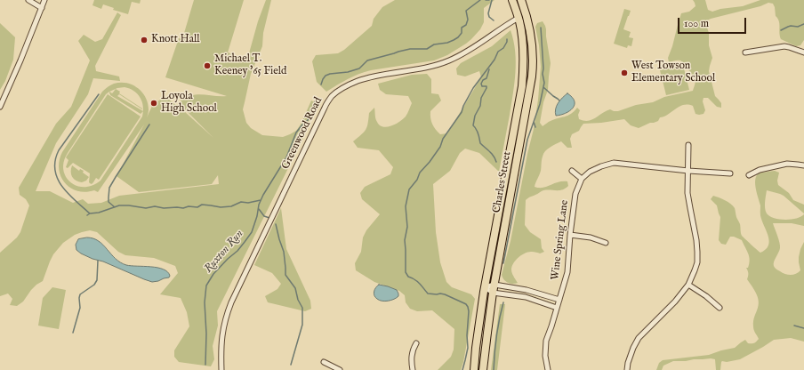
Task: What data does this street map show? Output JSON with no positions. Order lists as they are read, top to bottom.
{
  "streets": {
    "main road": ["Charles Street"],
    "street": ["Greenwood Road", "Wine Spring Lane"]
  },
  "crossings": [
    ["Greenwood Road", "Charles Street"]
  ],
  "water": ["Ruxton Run"],
  "places": [
    "Knott Hall",
    "Michael T. Keeney '65 Field",
    "West Towson Elementary School",
    "Loyola High School"
  ],
  "scale_bar": "100 m"
}
